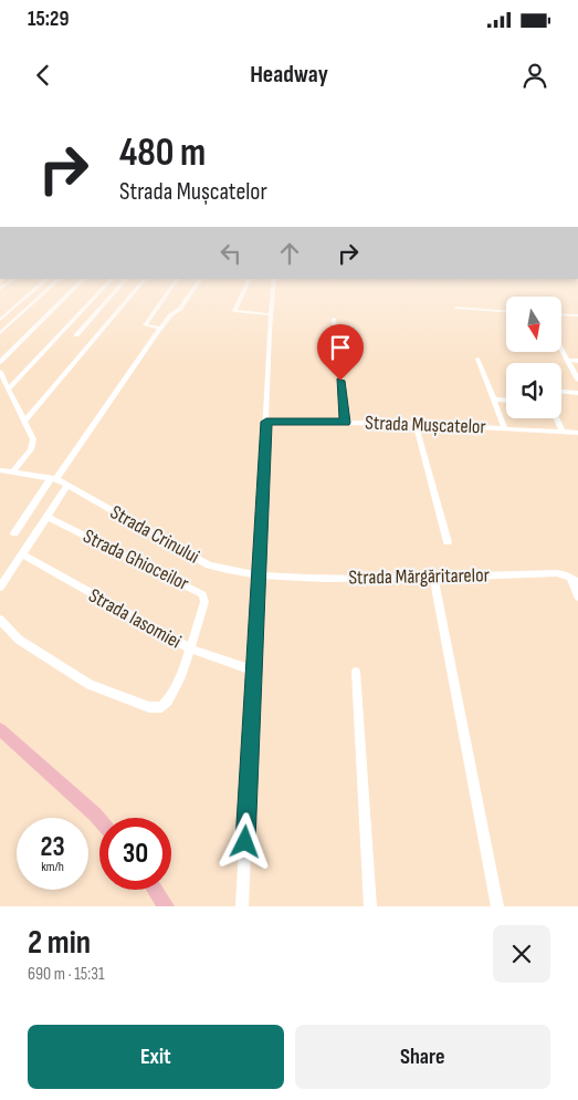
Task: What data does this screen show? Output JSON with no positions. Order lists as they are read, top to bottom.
{
  "streets": {
    "street": [
      "Strada Mușcatelor",
      "Strada Crinului",
      "Strada Ghioceilor",
      "Strada Mărgăritarelor",
      "Strada Iasomiei"
    ]
  },
  "crossings": [
    ["Strada Crinului", "Strada Mărgăritarelor"],
    ["Strada Ghioceilor", "Strada Iasomiei"]
  ],
  "north": "bottom",
  "page": {
    "status": "15:29",
    "header": "Headway",
    "turn": ["480 m", "Strada Mușcatelor"],
    "speed": "23 km/h",
    "limit": "30",
    "heading": ["2 min", "690 m · 15:31"],
    "buttons": ["Exit", "Share"]
  }
}
